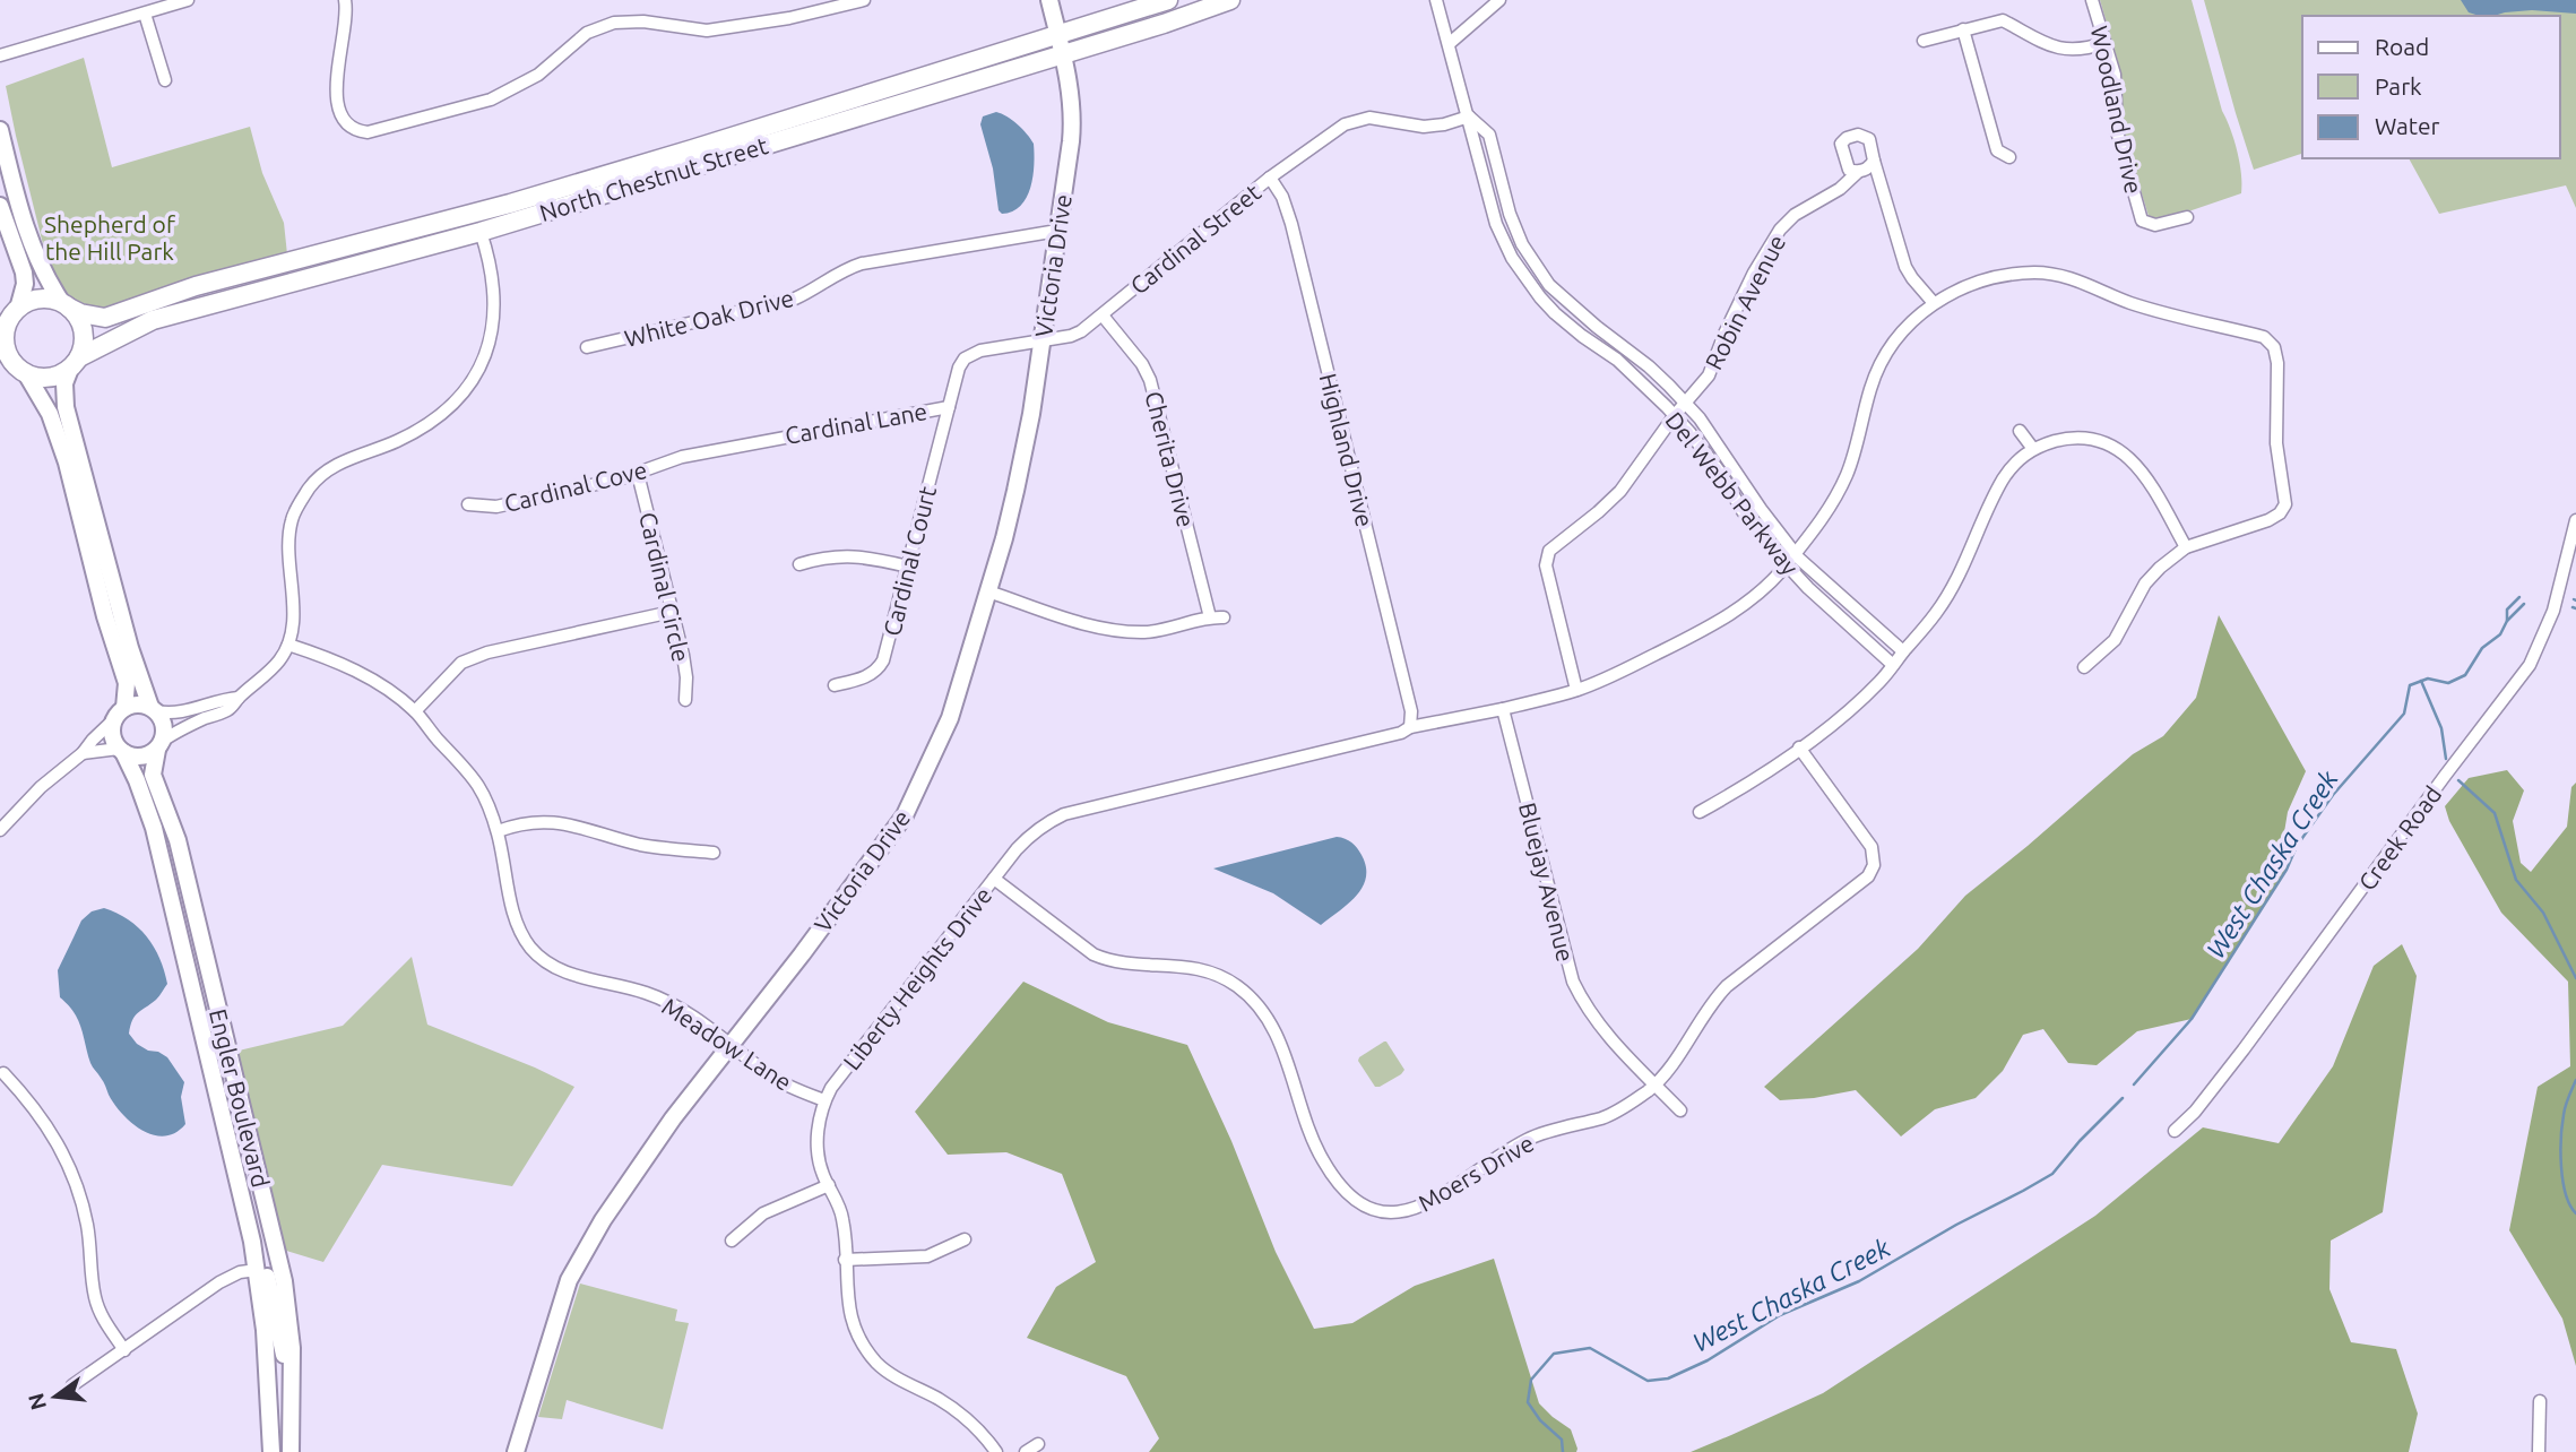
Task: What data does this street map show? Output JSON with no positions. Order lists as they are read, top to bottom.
{
  "streets": {
    "main road": ["North Chestnut Street", "Victoria Drive", "Engler Boulevard"],
    "street": [
      "Woodland Drive",
      "Cardinal Street",
      "Robin Avenue",
      "White Oak Drive",
      "Cardinal Lane",
      "Highland Drive",
      "Cherita Drive",
      "Cardinal Cove",
      "Del Webb Parkway",
      "Cardinal Court",
      "Cardinal Circle",
      "Creek Road",
      "Bluejay Avenue",
      "Liberty Heights Drive",
      "Meadow Lane",
      "Moers Drive"
    ]
  },
  "crossings": [
    ["North Chestnut Street", "Victoria Drive"],
    ["Cardinal Street", "Victoria Drive"],
    ["Cardinal Street", "Cardinal Lane"],
    ["Cardinal Street", "Highland Drive"],
    ["Cardinal Street", "Cherita Drive"],
    ["Cardinal Street", "Del Webb Parkway"],
    ["Victoria Drive", "White Oak Drive"],
    ["Victoria Drive", "Cardinal Lane"],
    ["Victoria Drive", "Meadow Lane"],
    ["Robin Avenue", "Del Webb Parkway"],
    ["Cardinal Lane", "Cardinal Cove"],
    ["Cardinal Lane", "Cardinal Court"],
    ["Highland Drive", "Liberty Heights Drive"],
    ["Cardinal Cove", "Cardinal Circle"],
    ["Bluejay Avenue", "Moers Drive"],
    ["Liberty Heights Drive", "Meadow Lane"],
    ["Liberty Heights Drive", "Moers Drive"]
  ],
  "water": ["West Chaska Creek"],
  "parks": ["Shepherd of the Hill Park"],
  "legend": ["Road", "Park", "Water"],
  "north": "left"
}
